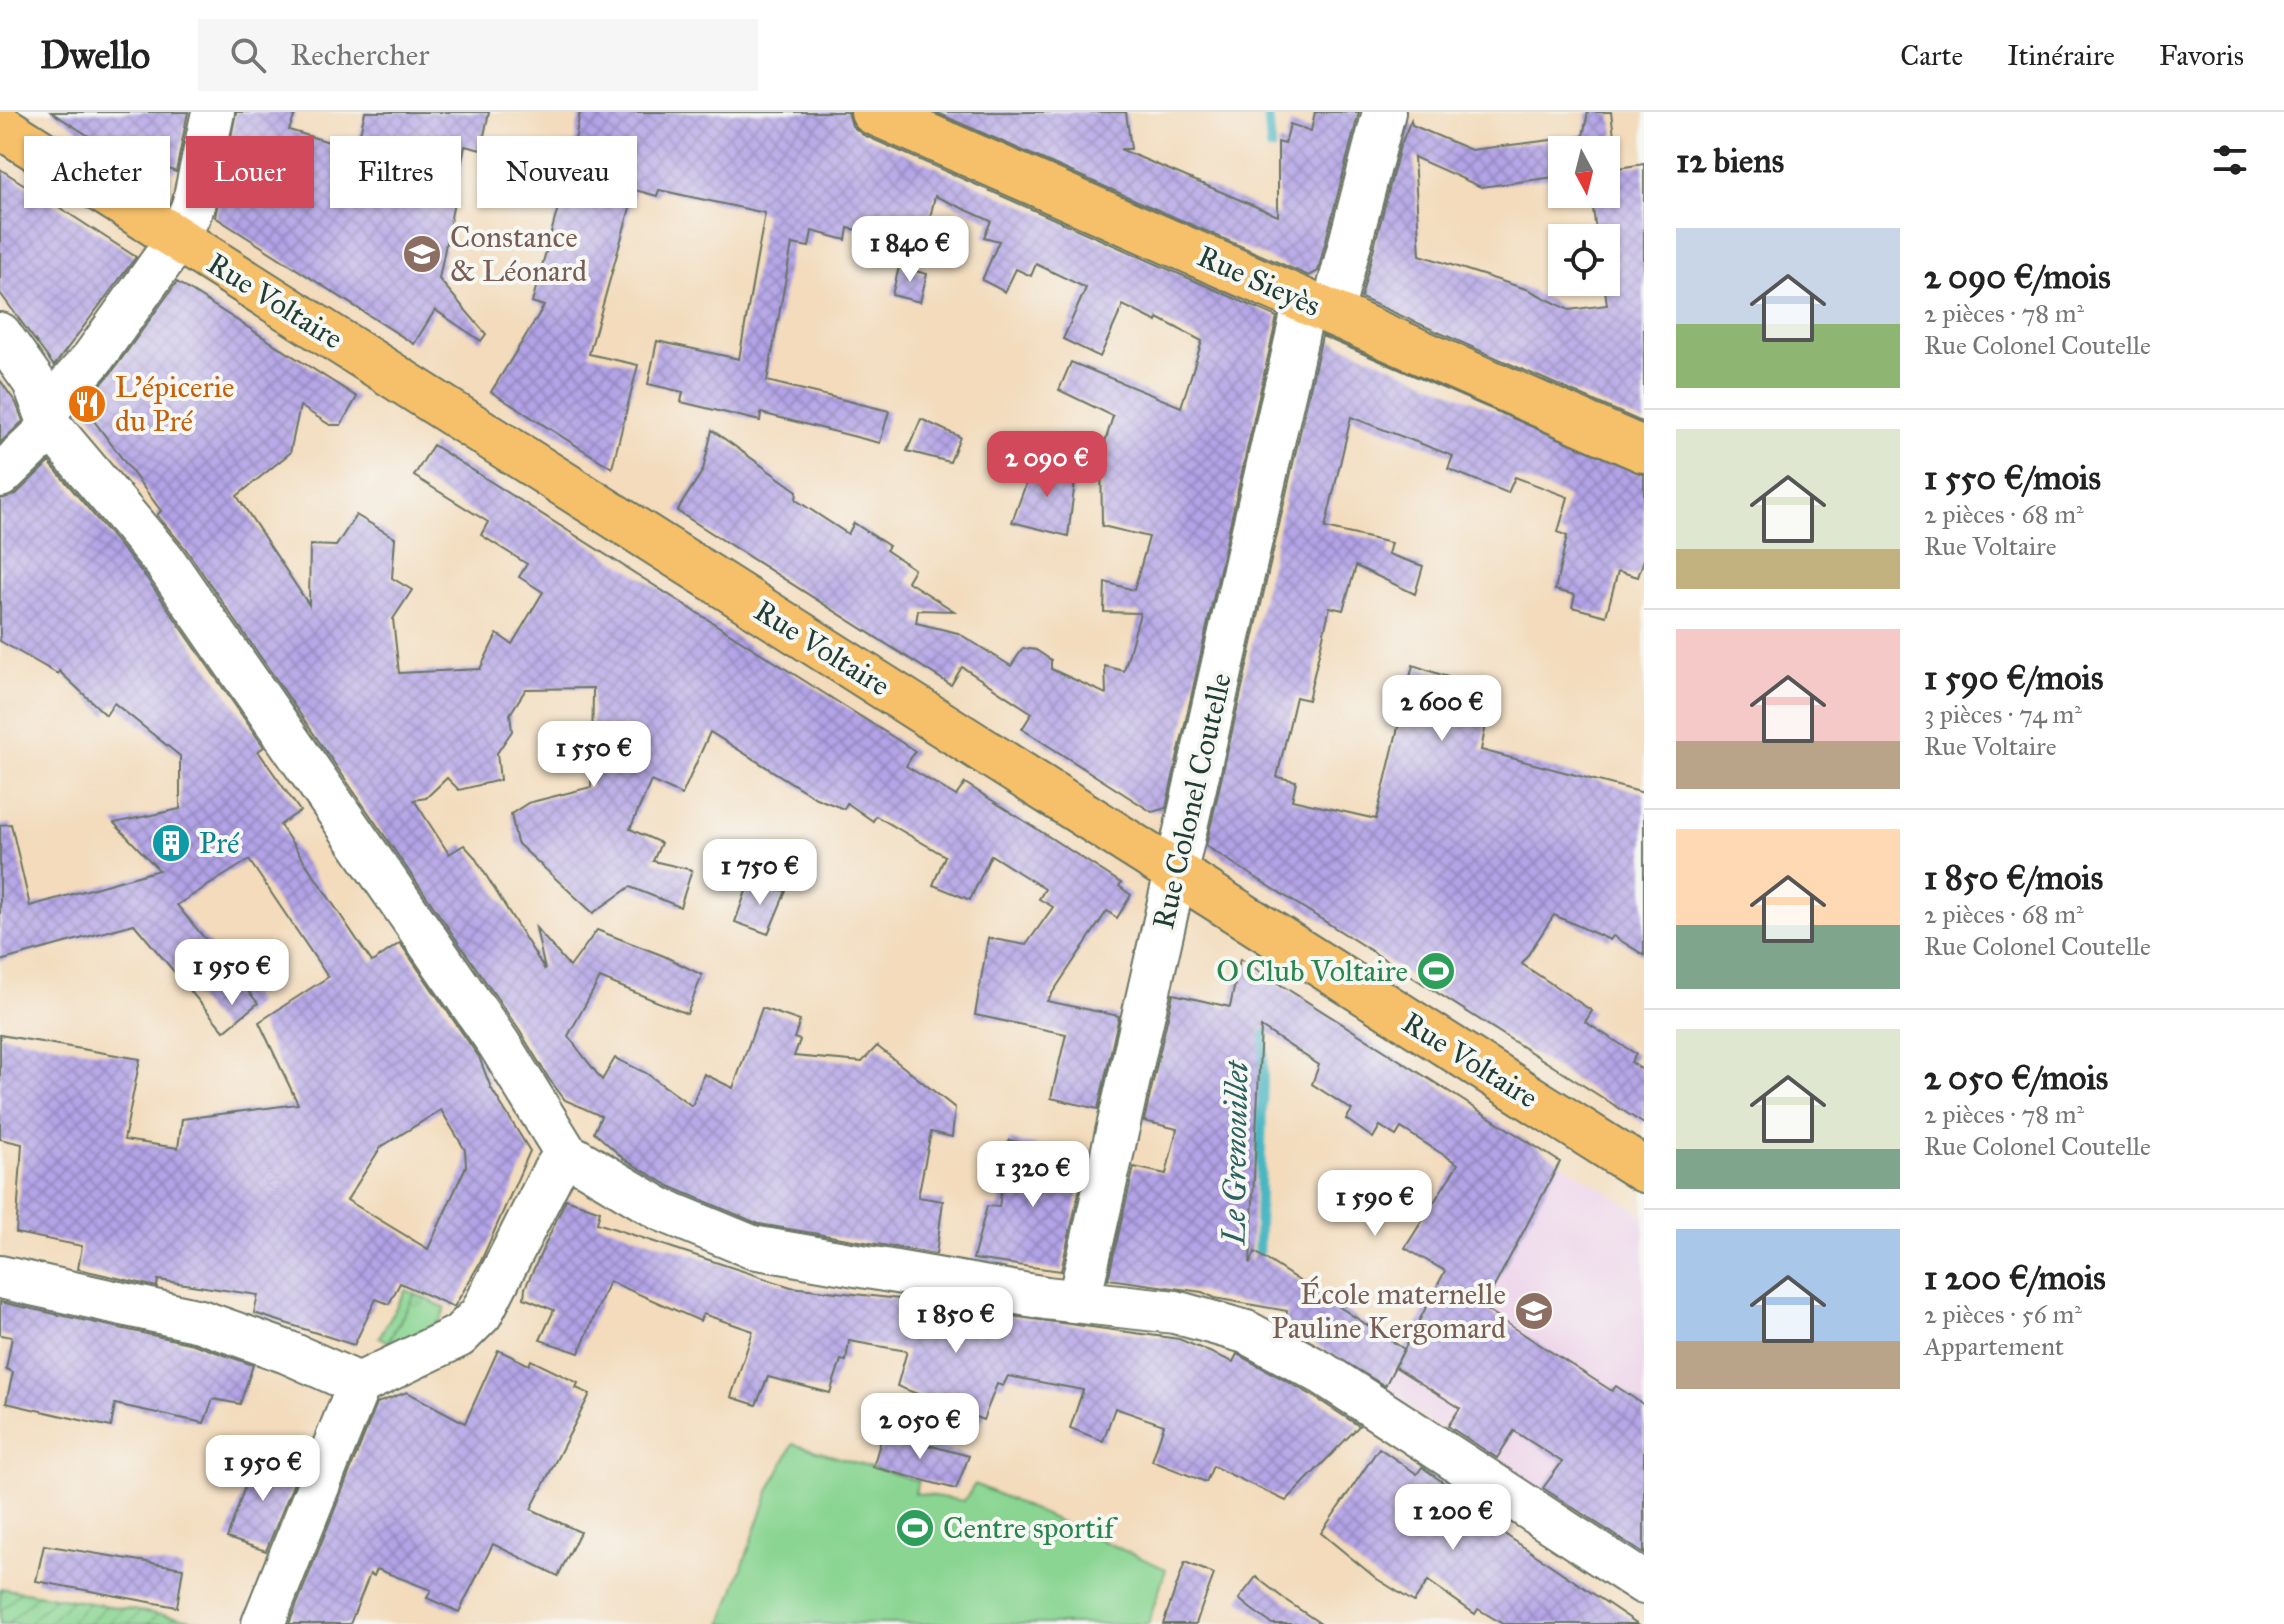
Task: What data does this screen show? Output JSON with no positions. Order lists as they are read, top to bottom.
{
  "streets": {
    "main road": ["Rue Sieyès", "Rue Voltaire"],
    "street": ["Rue Colonel Coutelle"]
  },
  "crossings": [
    ["Rue Sieyès", "Rue Colonel Coutelle"],
    ["Rue Voltaire", "Rue Colonel Coutelle"]
  ],
  "water": ["Le Grenouillet"],
  "places": {
    "school or university": ["Constance & Léonard", "École maternelle Pauline Kergomard"],
    "restaurant": ["L'épicerie du Pré"],
    "building": ["Pré"],
    "sports": ["O Club Voltaire", "Centre sportif"]
  },
  "north": "bottom",
  "page": {
    "header": "Dwello",
    "search": "Rechercher",
    "nav": ["Carte", "Itinéraire", "Favoris"],
    "heading": "12 biens",
    "chip": [
      "Acheter",
      "Louer",
      "Filtres",
      "Nouveau"
    ],
    "list": [
      {
        "name": "2 090 €/mois",
        "note": "2 pièces · 78 m² · Rue Colonel Coutelle"
      },
      {
        "name": "1 550 €/mois",
        "note": "2 pièces · 68 m² · Rue Voltaire"
      },
      {
        "name": "1 590 €/mois",
        "note": "3 pièces · 74 m² · Rue Voltaire"
      },
      {
        "name": "1 850 €/mois",
        "note": "2 pièces · 68 m² · Rue Colonel Coutelle"
      },
      {
        "name": "2 050 €/mois",
        "note": "2 pièces · 78 m² · Rue Colonel Coutelle"
      },
      {
        "name": "1 200 €/mois",
        "note": "2 pièces · 56 m² · Appartement"
      }
    ],
    "price": [
      "1 840 €",
      "2 090 €",
      "2 600 €",
      "1 550 €",
      "1 750 €",
      "1 950 €",
      "1 320 €",
      "1 590 €",
      "1 850 €",
      "2 050 €",
      "1 950 €",
      "1 200 €"
    ]
  }
}
